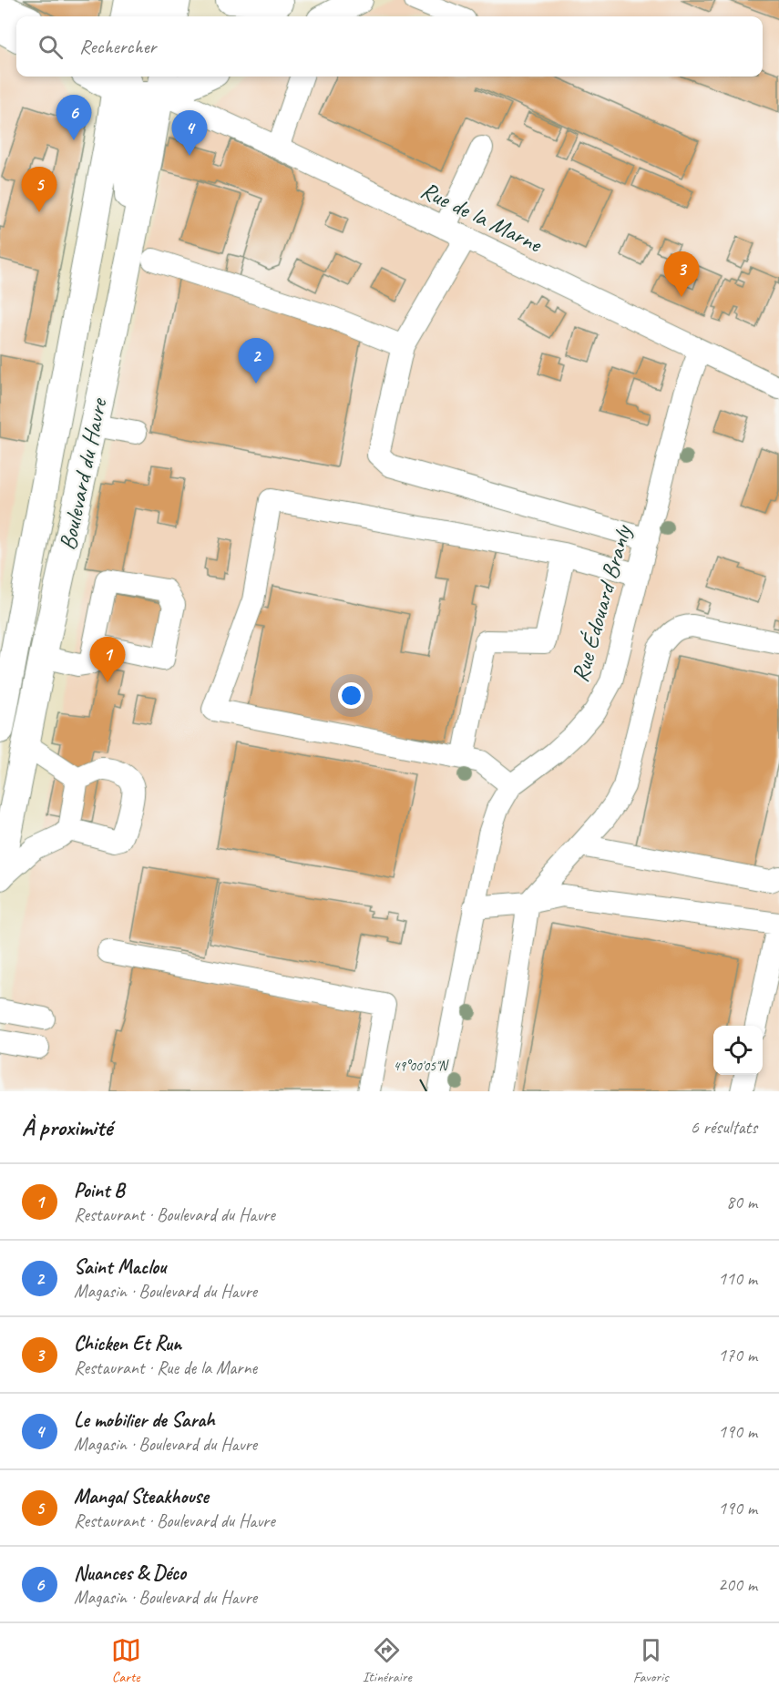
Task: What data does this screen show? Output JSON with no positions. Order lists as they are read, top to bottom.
{
  "streets": {
    "main road": ["Boulevard du Havre"],
    "street": ["Rue de la Marne", "Rue Édouard Branly"]
  },
  "crossings": [
    ["Rue de la Marne", "Boulevard du Havre"],
    ["Rue de la Marne", "Rue Édouard Branly"]
  ],
  "page": {
    "search": "Rechercher",
    "pins": [
      "6",
      "4",
      "5",
      "3",
      "2",
      "1"
    ],
    "heading": ["À proximité", "6 résultats"],
    "list": [
      {
        "mark": "1",
        "name": "Point B",
        "note": "Restaurant · Boulevard du Havre",
        "value": "80 m"
      },
      {
        "mark": "2",
        "name": "Saint Maclou",
        "note": "Magasin · Boulevard du Havre",
        "value": "110 m"
      },
      {
        "mark": "3",
        "name": "Chicken Et Run",
        "note": "Restaurant · Rue de la Marne",
        "value": "170 m"
      },
      {
        "mark": "4",
        "name": "Le mobilier de Sarah",
        "note": "Magasin · Boulevard du Havre",
        "value": "190 m"
      },
      {
        "mark": "5",
        "name": "Mangal Steakhouse",
        "note": "Restaurant · Boulevard du Havre",
        "value": "190 m"
      },
      {
        "mark": "6",
        "name": "Nuances & Déco",
        "note": "Magasin · Boulevard du Havre",
        "value": "200 m"
      }
    ],
    "nav": ["Carte", "Itinéraire", "Favoris"]
  },
  "coordinates": ["49°00'05\"N"]
}
